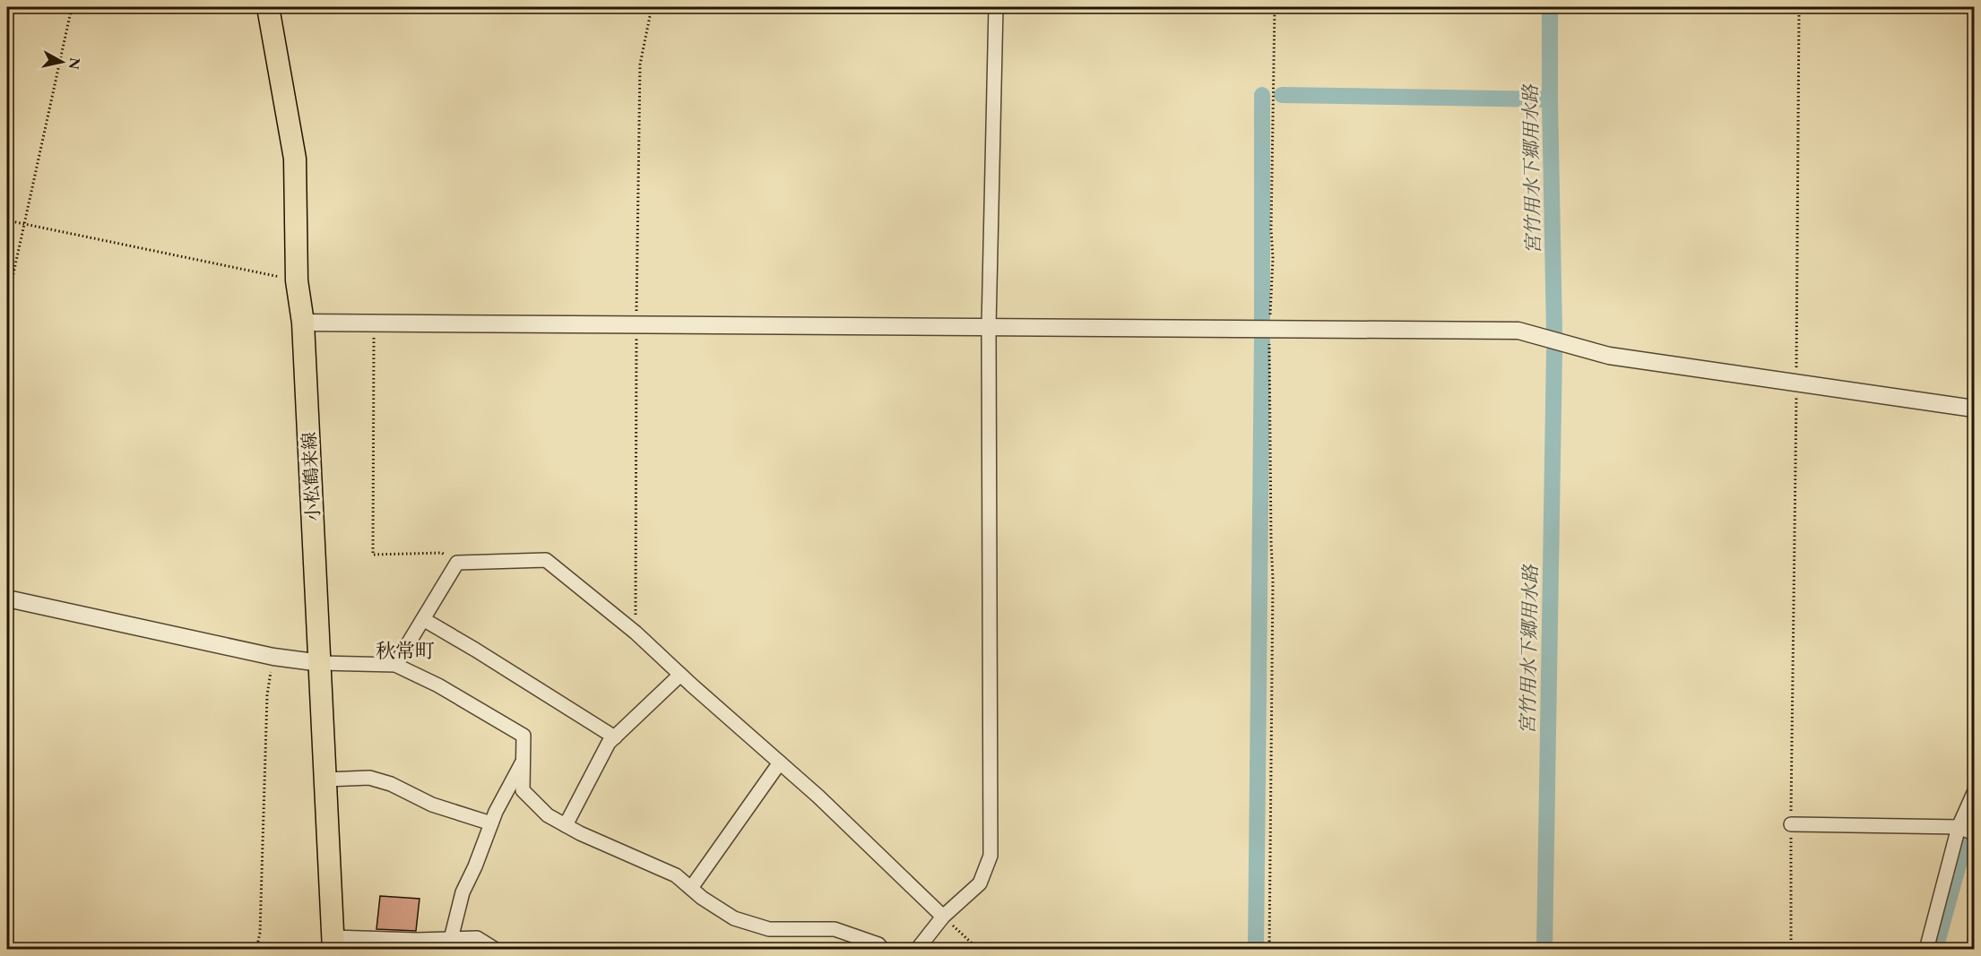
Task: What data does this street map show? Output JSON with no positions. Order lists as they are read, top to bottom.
{
  "streets": {
    "main road": ["小松鶴来線"]
  },
  "districts": ["秋常町"],
  "water": ["宮竹用水下郷用水路"],
  "north": "right"
}
